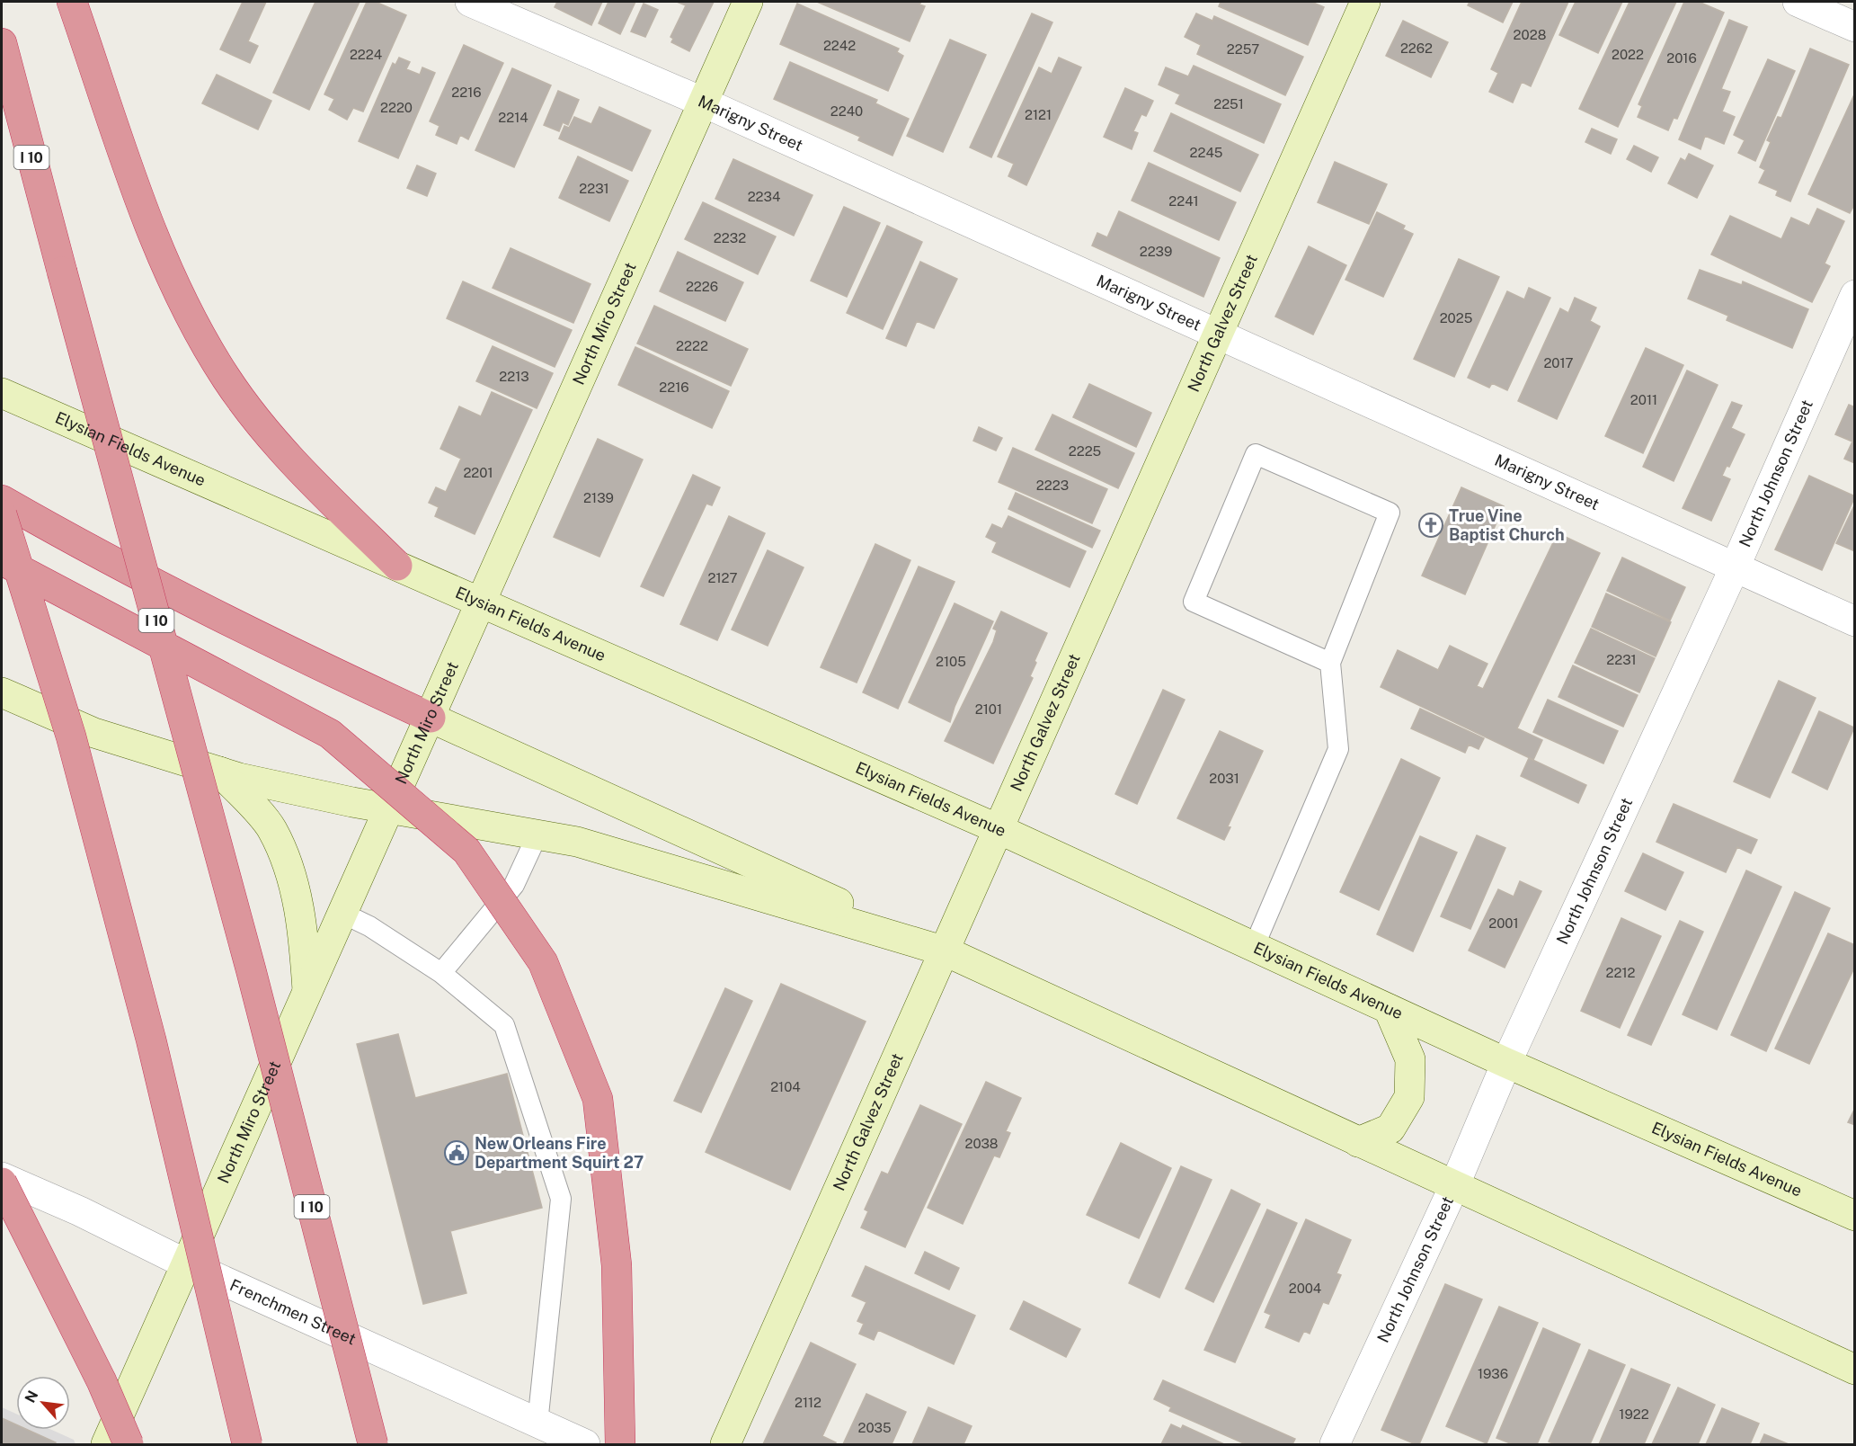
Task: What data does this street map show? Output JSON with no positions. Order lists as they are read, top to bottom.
{
  "streets": {
    "highway": ["I 10"],
    "main road": ["North Miro Street", "North Galvez Street", "Elysian Fields Avenue"],
    "street": ["Marigny Street", "North Johnson Street", "Frenchmen Street"]
  },
  "crossings": [
    ["Marigny Street", "North Miro Street"],
    ["Marigny Street", "North Galvez Street"],
    ["Marigny Street", "North Johnson Street"],
    ["North Miro Street", "Elysian Fields Avenue"],
    ["North Miro Street", "Frenchmen Street"],
    ["North Galvez Street", "Elysian Fields Avenue"],
    ["Elysian Fields Avenue", "North Johnson Street"]
  ],
  "places": {
    "church": ["True Vine Baptist Church"],
    "public building": ["New Orleans Fire Department Squirt 27"]
  },
  "house_numbers": [
    "2028",
    "2242",
    "2262",
    "2257",
    "2224",
    "2022",
    "2016",
    "2216",
    "2251",
    "2220",
    "2240",
    "2121",
    "2214",
    "2245",
    "2231",
    "2234",
    "2241",
    "2232",
    "2239",
    "2226",
    "2025",
    "2222",
    "2017",
    "2213",
    "2216",
    "2011",
    "2225",
    "2201",
    "2223",
    "2139",
    "2127",
    "2231",
    "2105",
    "2101",
    "2031",
    "2001",
    "2212",
    "2104",
    "2038",
    "2004",
    "1936",
    "2112",
    "1922",
    "2035"
  ],
  "north": "top left"
}
